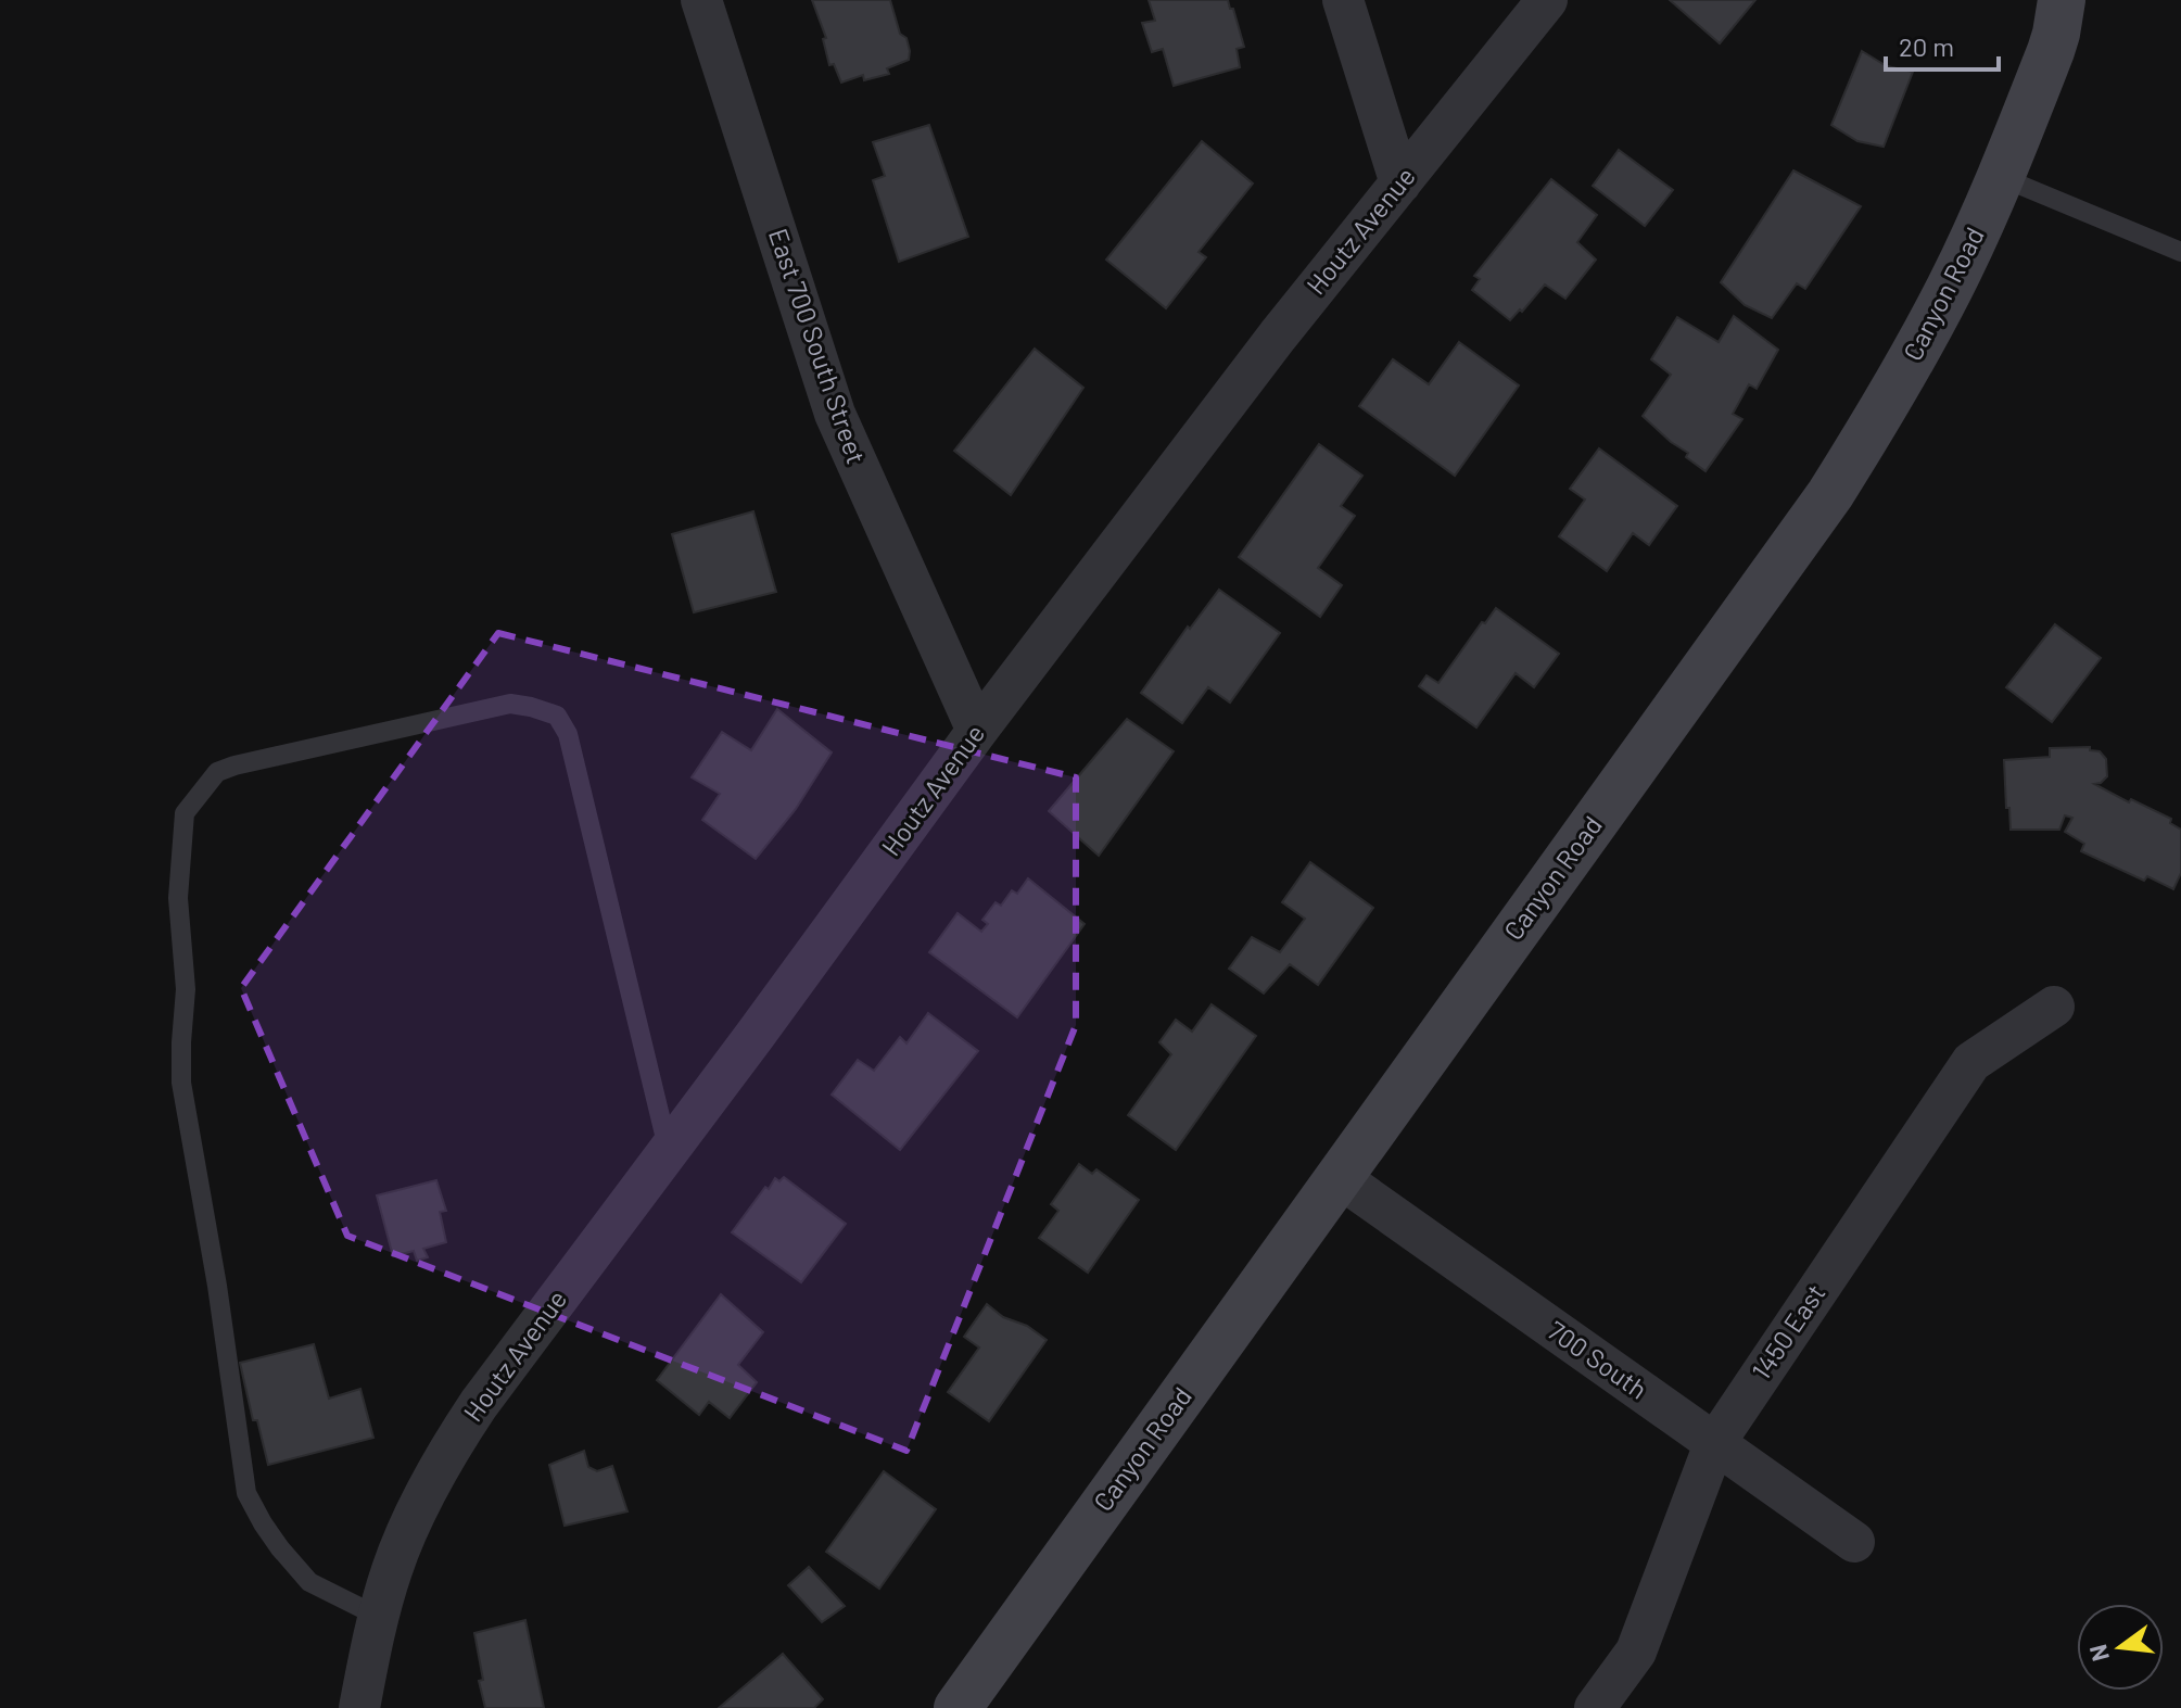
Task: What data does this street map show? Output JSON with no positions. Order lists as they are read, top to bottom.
{
  "streets": {
    "main road": ["Canyon Road"],
    "street": [
      "Houtz Avenue",
      "East 700 South Street",
      "1450 East",
      "700 South"
    ]
  },
  "crossings": [
    ["Houtz Avenue", "East 700 South Street"],
    ["Canyon Road", "700 South"],
    ["1450 East", "700 South"]
  ],
  "scale_bar": "20 m",
  "north": "left"
}
